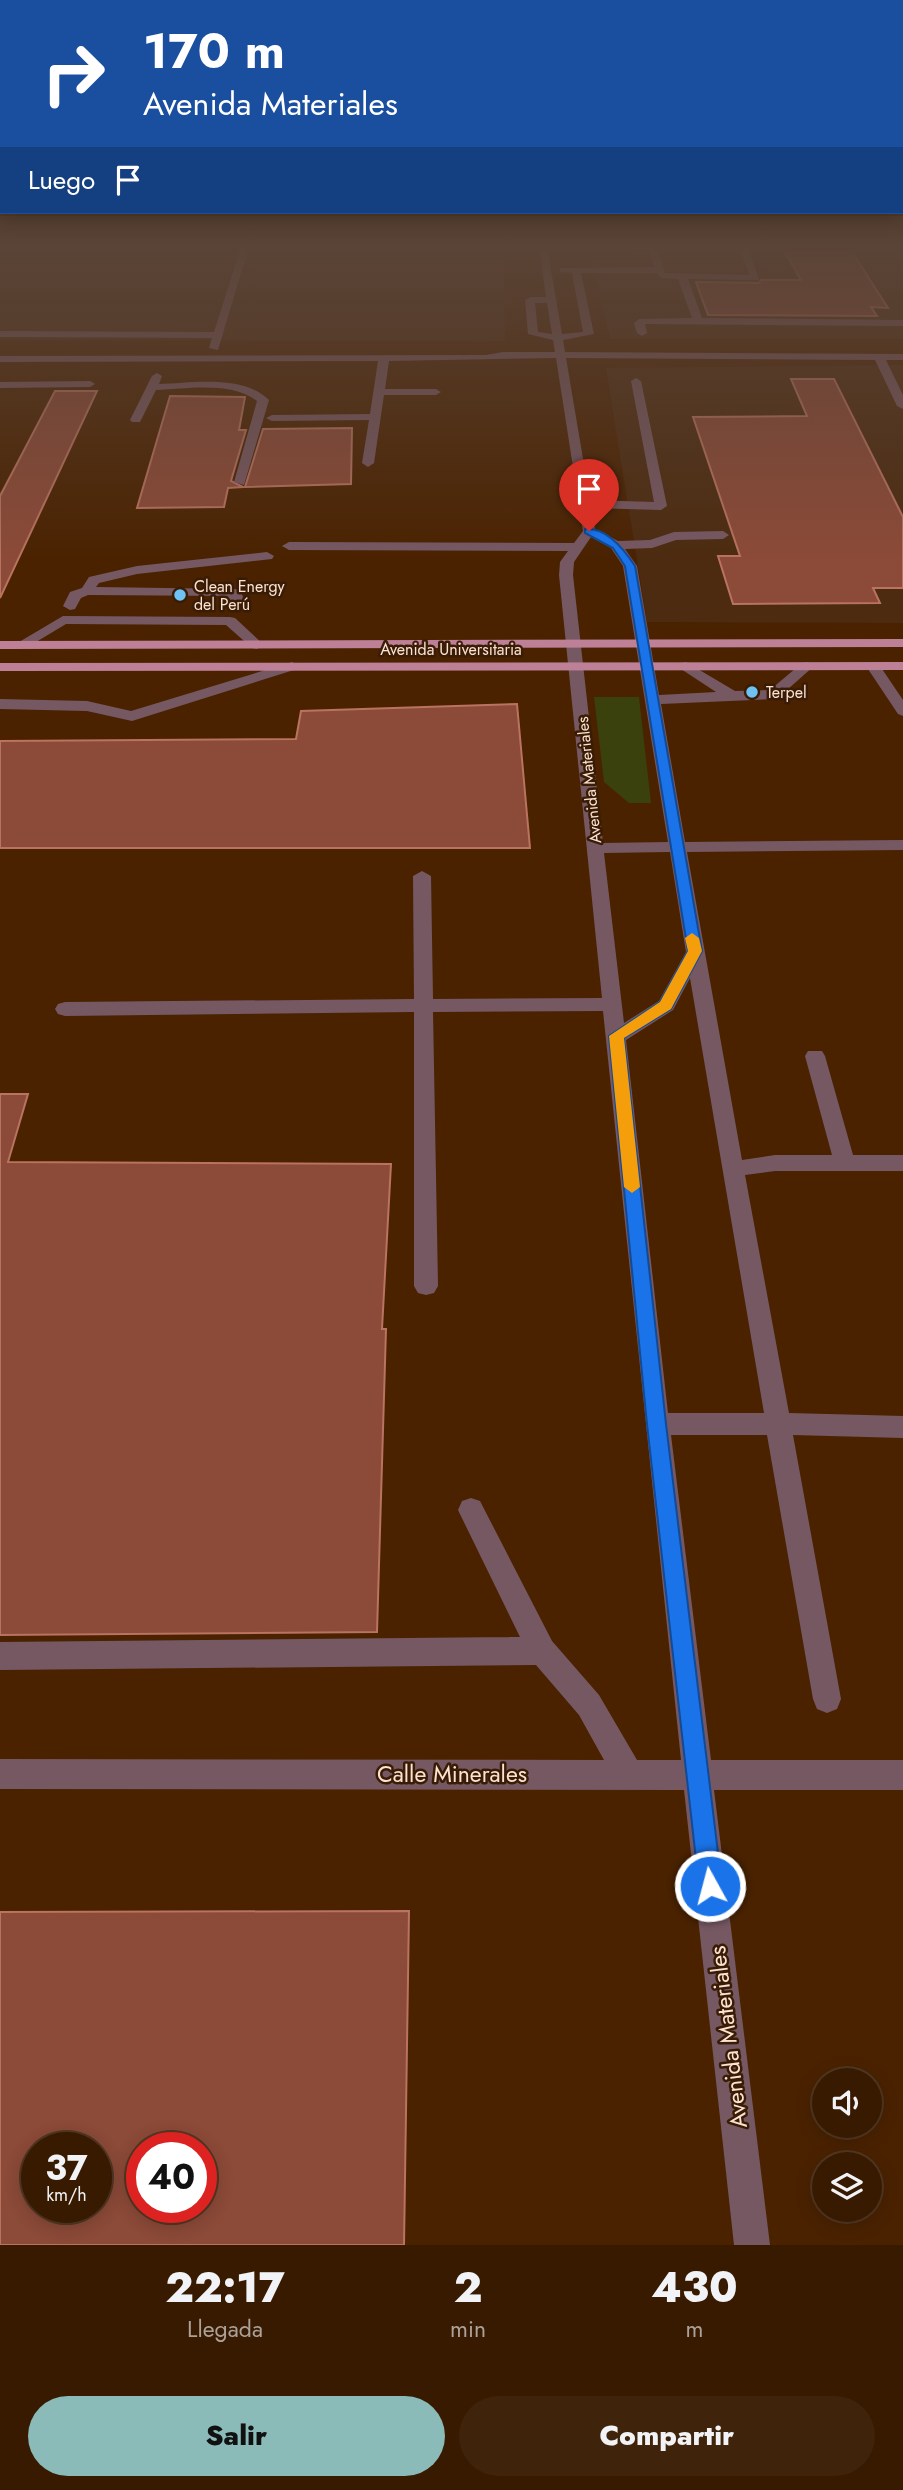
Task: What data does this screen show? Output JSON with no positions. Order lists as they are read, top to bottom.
{
  "streets": {
    "main road": ["Avenida Universitaria"],
    "street": ["Avenida Materiales", "Calle Minerales"]
  },
  "crossings": [
    ["Avenida Universitaria", "Avenida Materiales"],
    ["Avenida Materiales", "Calle Minerales"]
  ],
  "places": ["Clean Energy del Perú", "Terpel"],
  "page": {
    "turn": ["170 m", "Avenida Materiales"],
    "then": "Luego",
    "speed": "37 km/h",
    "limit": "40",
    "eta": [
      "22:17",
      "Llegada",
      "2",
      "min",
      "430",
      "m"
    ],
    "buttons": ["Salir", "Compartir"]
  }
}
